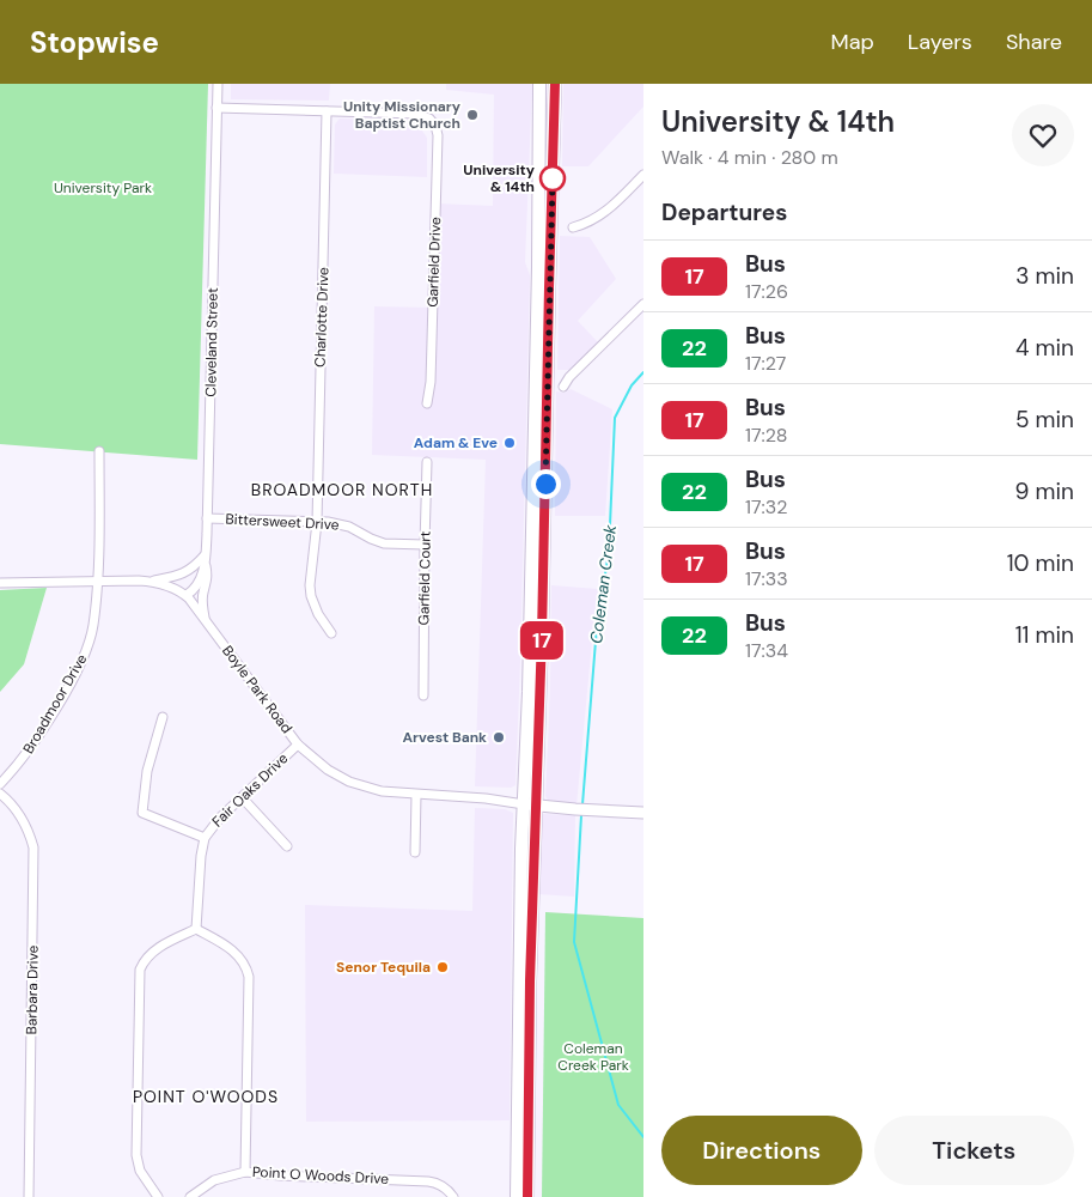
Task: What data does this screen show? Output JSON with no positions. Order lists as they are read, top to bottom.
{
  "streets": {
    "street": [
      "Garfield Drive",
      "Charlotte Drive",
      "Cleveland Street",
      "Bittersweet Drive",
      "Garfield Court",
      "Boyle Park Road",
      "Broadmoor Drive",
      "Fair Oaks Drive",
      "Barbara Drive",
      "Point O Woods Drive"
    ]
  },
  "crossings": [
    ["Garfield Drive", "Charlotte Drive"],
    ["Charlotte Drive", "Bittersweet Drive"],
    ["Cleveland Street", "Bittersweet Drive"],
    ["Cleveland Street", "Boyle Park Road"],
    ["Bittersweet Drive", "Garfield Court"],
    ["Boyle Park Road", "Broadmoor Drive"],
    ["Boyle Park Road", "Fair Oaks Drive"]
  ],
  "districts": ["BROADMOOR NORTH", "POINT O'WOODS"],
  "water": ["Coleman Creek"],
  "parks": ["University Park", "Coleman Creek Park"],
  "places": [
    "Unity Missionary Baptist Church",
    "University & 14th",
    "Adam & Eve",
    "Arvest Bank",
    "Senor Tequila"
  ],
  "lines": ["bus line 17"],
  "page": {
    "header": "Stopwise",
    "nav": ["Map", "Layers", "Share"],
    "on_map": "17",
    "heading": [
      ["University & 14th", "Walk · 4 min · 280 m"],
      "Departures"
    ],
    "list": [
      {
        "mark": "17",
        "name": "Bus",
        "note": "17:26",
        "value": "3 min"
      },
      {
        "mark": "22",
        "name": "Bus",
        "note": "17:27",
        "value": "4 min"
      },
      {
        "mark": "17",
        "name": "Bus",
        "note": "17:28",
        "value": "5 min"
      },
      {
        "mark": "22",
        "name": "Bus",
        "note": "17:32",
        "value": "9 min"
      },
      {
        "mark": "17",
        "name": "Bus",
        "note": "17:33",
        "value": "10 min"
      },
      {
        "mark": "22",
        "name": "Bus",
        "note": "17:34",
        "value": "11 min"
      }
    ],
    "buttons": ["Directions", "Tickets"]
  }
}
